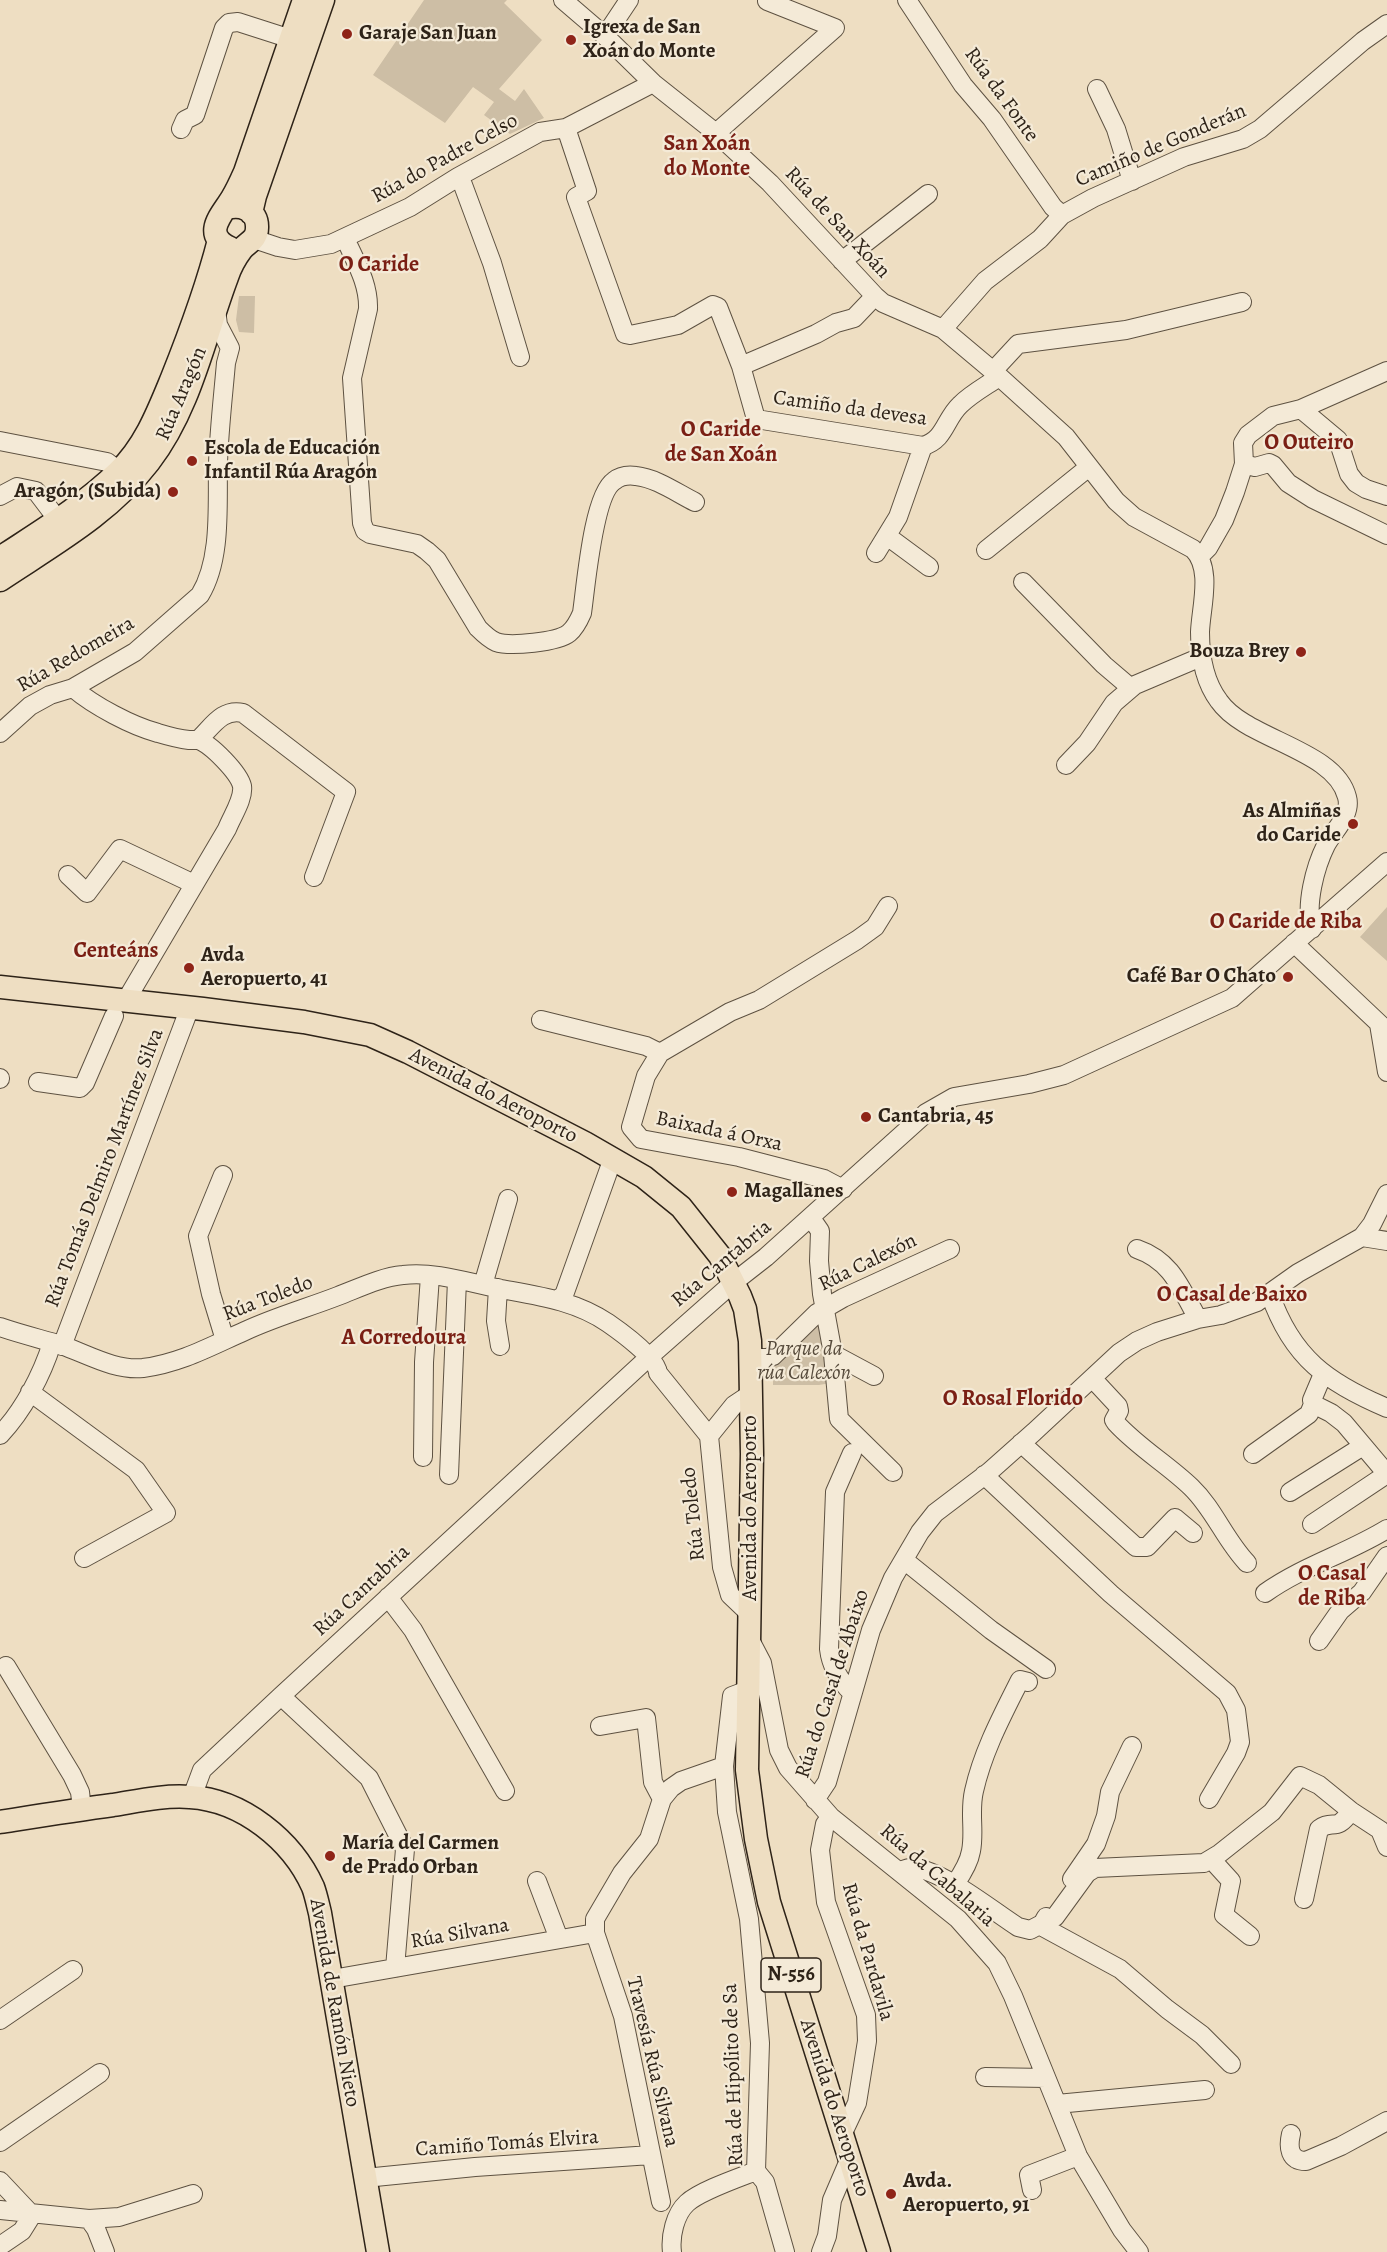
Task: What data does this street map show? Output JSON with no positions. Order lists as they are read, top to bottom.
{
  "streets": {
    "main road": [
      "Rúa Aragón",
      "Avenida do Aeroporto",
      "N-556",
      "Avenida de Ramón Nieto"
    ],
    "street": [
      "Rúa da Fonte",
      "Camiño de Gonderán",
      "Rúa do Padre Celso",
      "Rúa de San Xoán",
      "Camiño da devesa",
      "Rúa Redomeira",
      "Baixada á Orxa",
      "Rúa Tomás Delmiro Martínez Silva",
      "Rúa Calexón",
      "Rúa Cantabria",
      "Rúa Toledo",
      "Rúa do Casal de Abaixo",
      "Rúa da Cabalaria",
      "Rúa Silvana",
      "Rúa da Pardavila",
      "Travesía Rúa Silvana",
      "Rúa de Hipólito de Sa",
      "Camiño Tomás Elvira"
    ]
  },
  "crossings": [
    ["Rúa da Fonte", "Camiño de Gonderán"],
    ["Rúa do Padre Celso", "Rúa de San Xoán"],
    ["Rúa do Padre Celso", "Rúa Aragón"],
    ["Rúa do Padre Celso", "Camiño da devesa"],
    ["Rúa de San Xoán", "Camiño da devesa"],
    ["Rúa Aragón", "Rúa Redomeira"],
    ["Avenida do Aeroporto", "Rúa Tomás Delmiro Martínez Silva"],
    ["Avenida do Aeroporto", "Rúa Calexón"],
    ["Avenida do Aeroporto", "Rúa Cantabria"],
    ["Avenida do Aeroporto", "Rúa Toledo"],
    ["Avenida do Aeroporto", "Rúa da Cabalaria"],
    ["Avenida do Aeroporto", "Rúa da Pardavila"],
    ["Avenida do Aeroporto", "Rúa de Hipólito de Sa"],
    ["Baixada á Orxa", "Rúa Cantabria"],
    ["Rúa Tomás Delmiro Martínez Silva", "Rúa Toledo"],
    ["Rúa Cantabria", "Rúa Toledo"],
    ["Rúa Cantabria", "Avenida de Ramón Nieto"],
    ["Rúa do Casal de Abaixo", "Rúa da Cabalaria"],
    ["Rúa da Cabalaria", "Rúa da Pardavila"],
    ["Rúa Silvana", "Avenida de Ramón Nieto"],
    ["Rúa Silvana", "Travesía Rúa Silvana"],
    ["Avenida de Ramón Nieto", "Camiño Tomás Elvira"],
    ["Travesía Rúa Silvana", "Camiño Tomás Elvira"]
  ],
  "districts": [
    "San Xoán do Monte",
    "O Caride",
    "O Caride de San Xoán",
    "O Outeiro",
    "O Caride de Riba",
    "Centeáns",
    "O Casal de Baixo",
    "A Corredoura",
    "O Rosal Florido",
    "O Casal de Riba"
  ],
  "parks": ["Parque da rúa Calexón"],
  "places": [
    "Garaje San Juan",
    "Igrexa de San Xoán do Monte",
    "Escola de Educación Infantil Rúa Aragón",
    "Aragón, (Subida)",
    "Bouza Brey",
    "As Almiñas do Caride",
    "Avda Aeropuerto, 41",
    "Café Bar O Chato",
    "Cantabria, 45",
    "Magallanes",
    "María del Carmen de Prado Orban",
    "Avda. Aeropuerto, 91"
  ]
}
